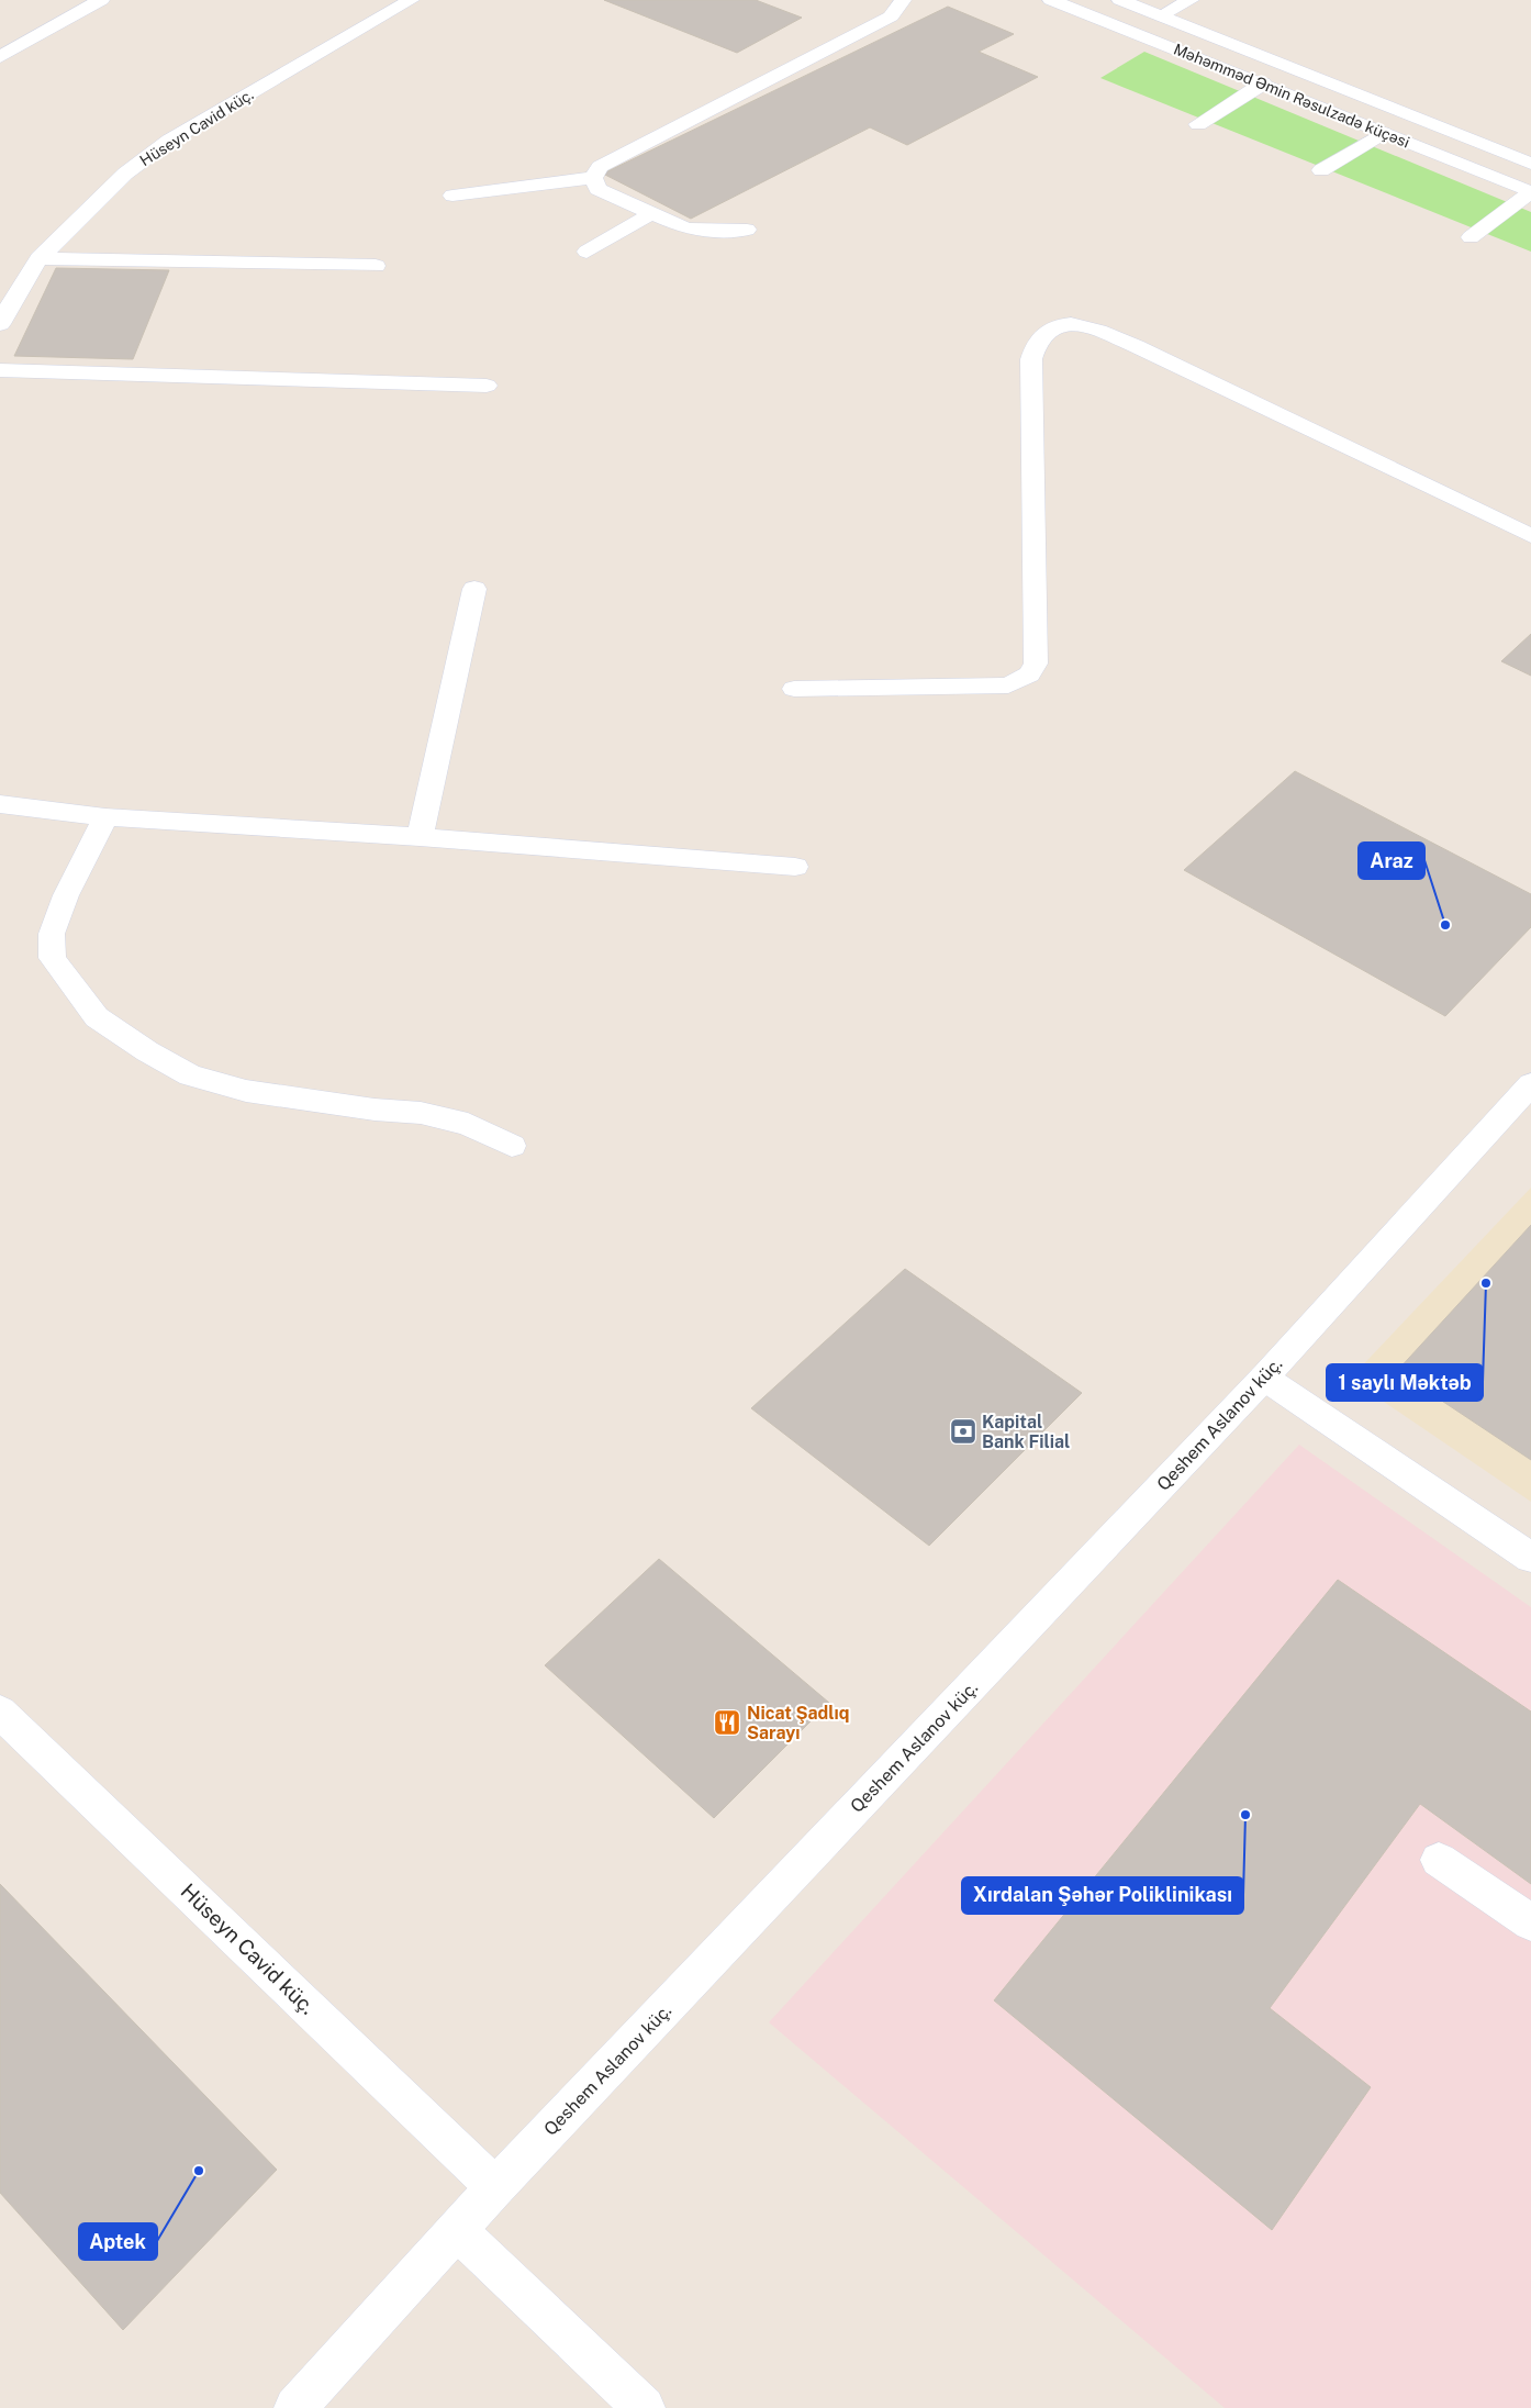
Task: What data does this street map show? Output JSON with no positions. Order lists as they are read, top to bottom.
{
  "streets": {
    "street": ["Məhəmməd Əmin Rəsulzadə küçəsi", "Hüseyn Cavid küç.", "Qeshem Aslanov küç."]
  },
  "crossings": [
    ["Hüseyn Cavid küç.", "Qeshem Aslanov küç."]
  ],
  "places": {
    "other": [
      "Araz",
      "1 saylı Məktəb",
      "Xırdalan Şəhər Poliklinikası",
      "Aptek"
    ],
    "bank": ["Kapital Bank Filial"],
    "restaurant": ["Nicat Şadlıq Sarayı"]
  }
}
